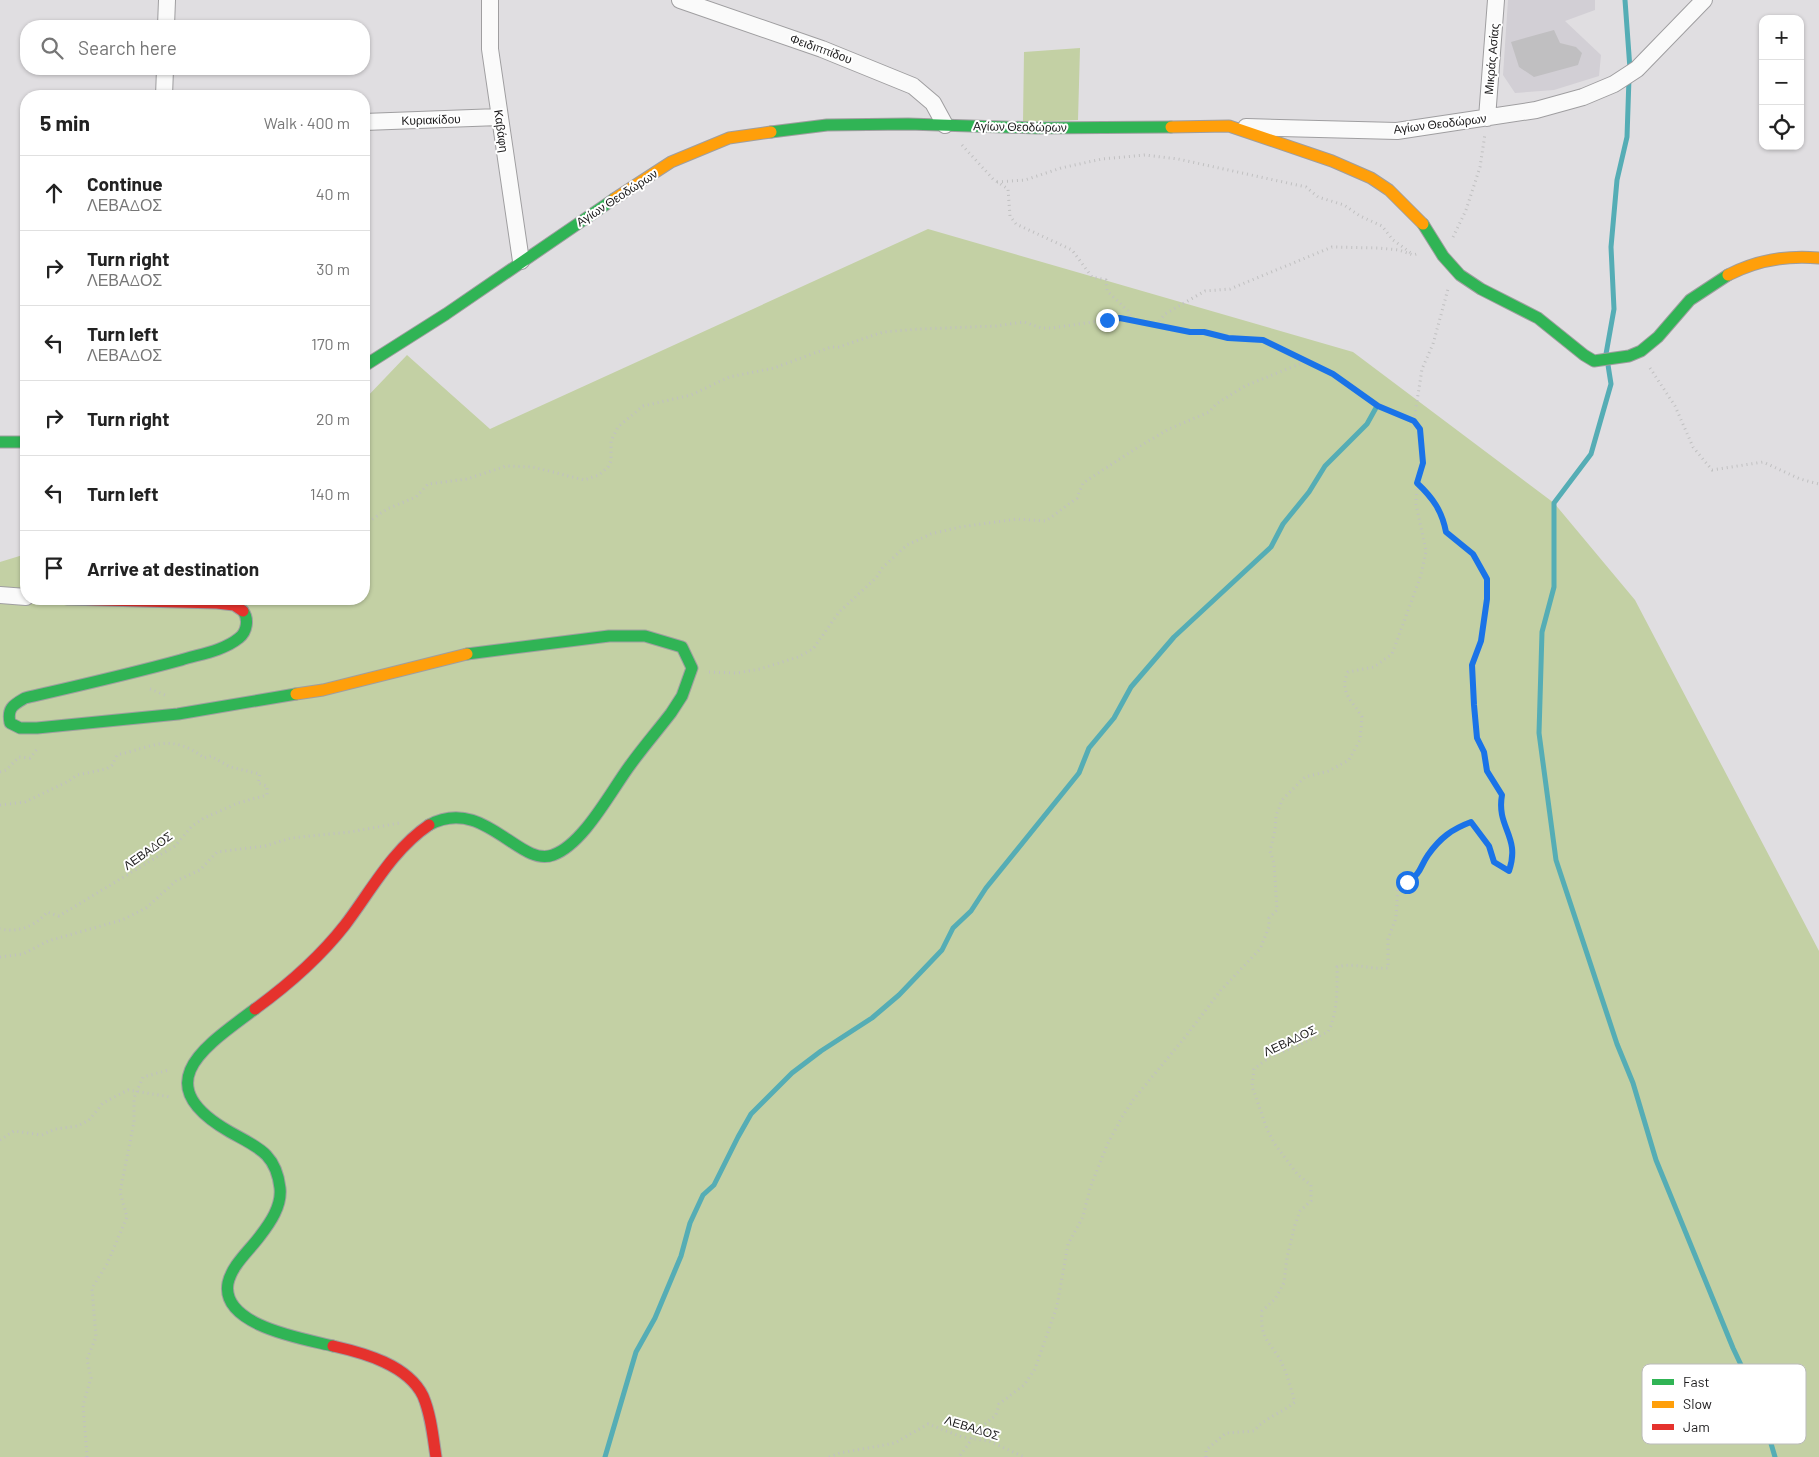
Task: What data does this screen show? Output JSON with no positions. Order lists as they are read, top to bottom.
{
  "streets": {
    "street": [
      "Φειδιππίδου",
      "Μικράς Ασίας",
      "Κυριακίδου",
      "Αγίων Θεοδώρων",
      "Καβάφη"
    ],
    "path": ["ΛΕΒΑΔΟΣ"]
  },
  "crossings": [
    ["Φειδιππίδου", "Αγίων Θεοδώρων"],
    ["Μικράς Ασίας", "Αγίων Θεοδώρων"],
    ["Κυριακίδου", "Καβάφη"],
    ["Αγίων Θεοδώρων", "Καβάφη"]
  ],
  "legend": ["Fast", "Slow", "Jam"],
  "page": {
    "map_buttons": ["+", "−"],
    "search": "Search here",
    "heading": ["5 min", "Walk · 400 m"],
    "list": [
      ["Continue", "ΛΕΒΑΔΟΣ", "40 m"],
      ["Turn right", "ΛΕΒΑΔΟΣ", "30 m"],
      ["Turn left", "ΛΕΒΑΔΟΣ", "170 m"],
      ["Turn right", "20 m"],
      ["Turn left", "140 m"],
      "Arrive at destination"
    ]
  }
}
